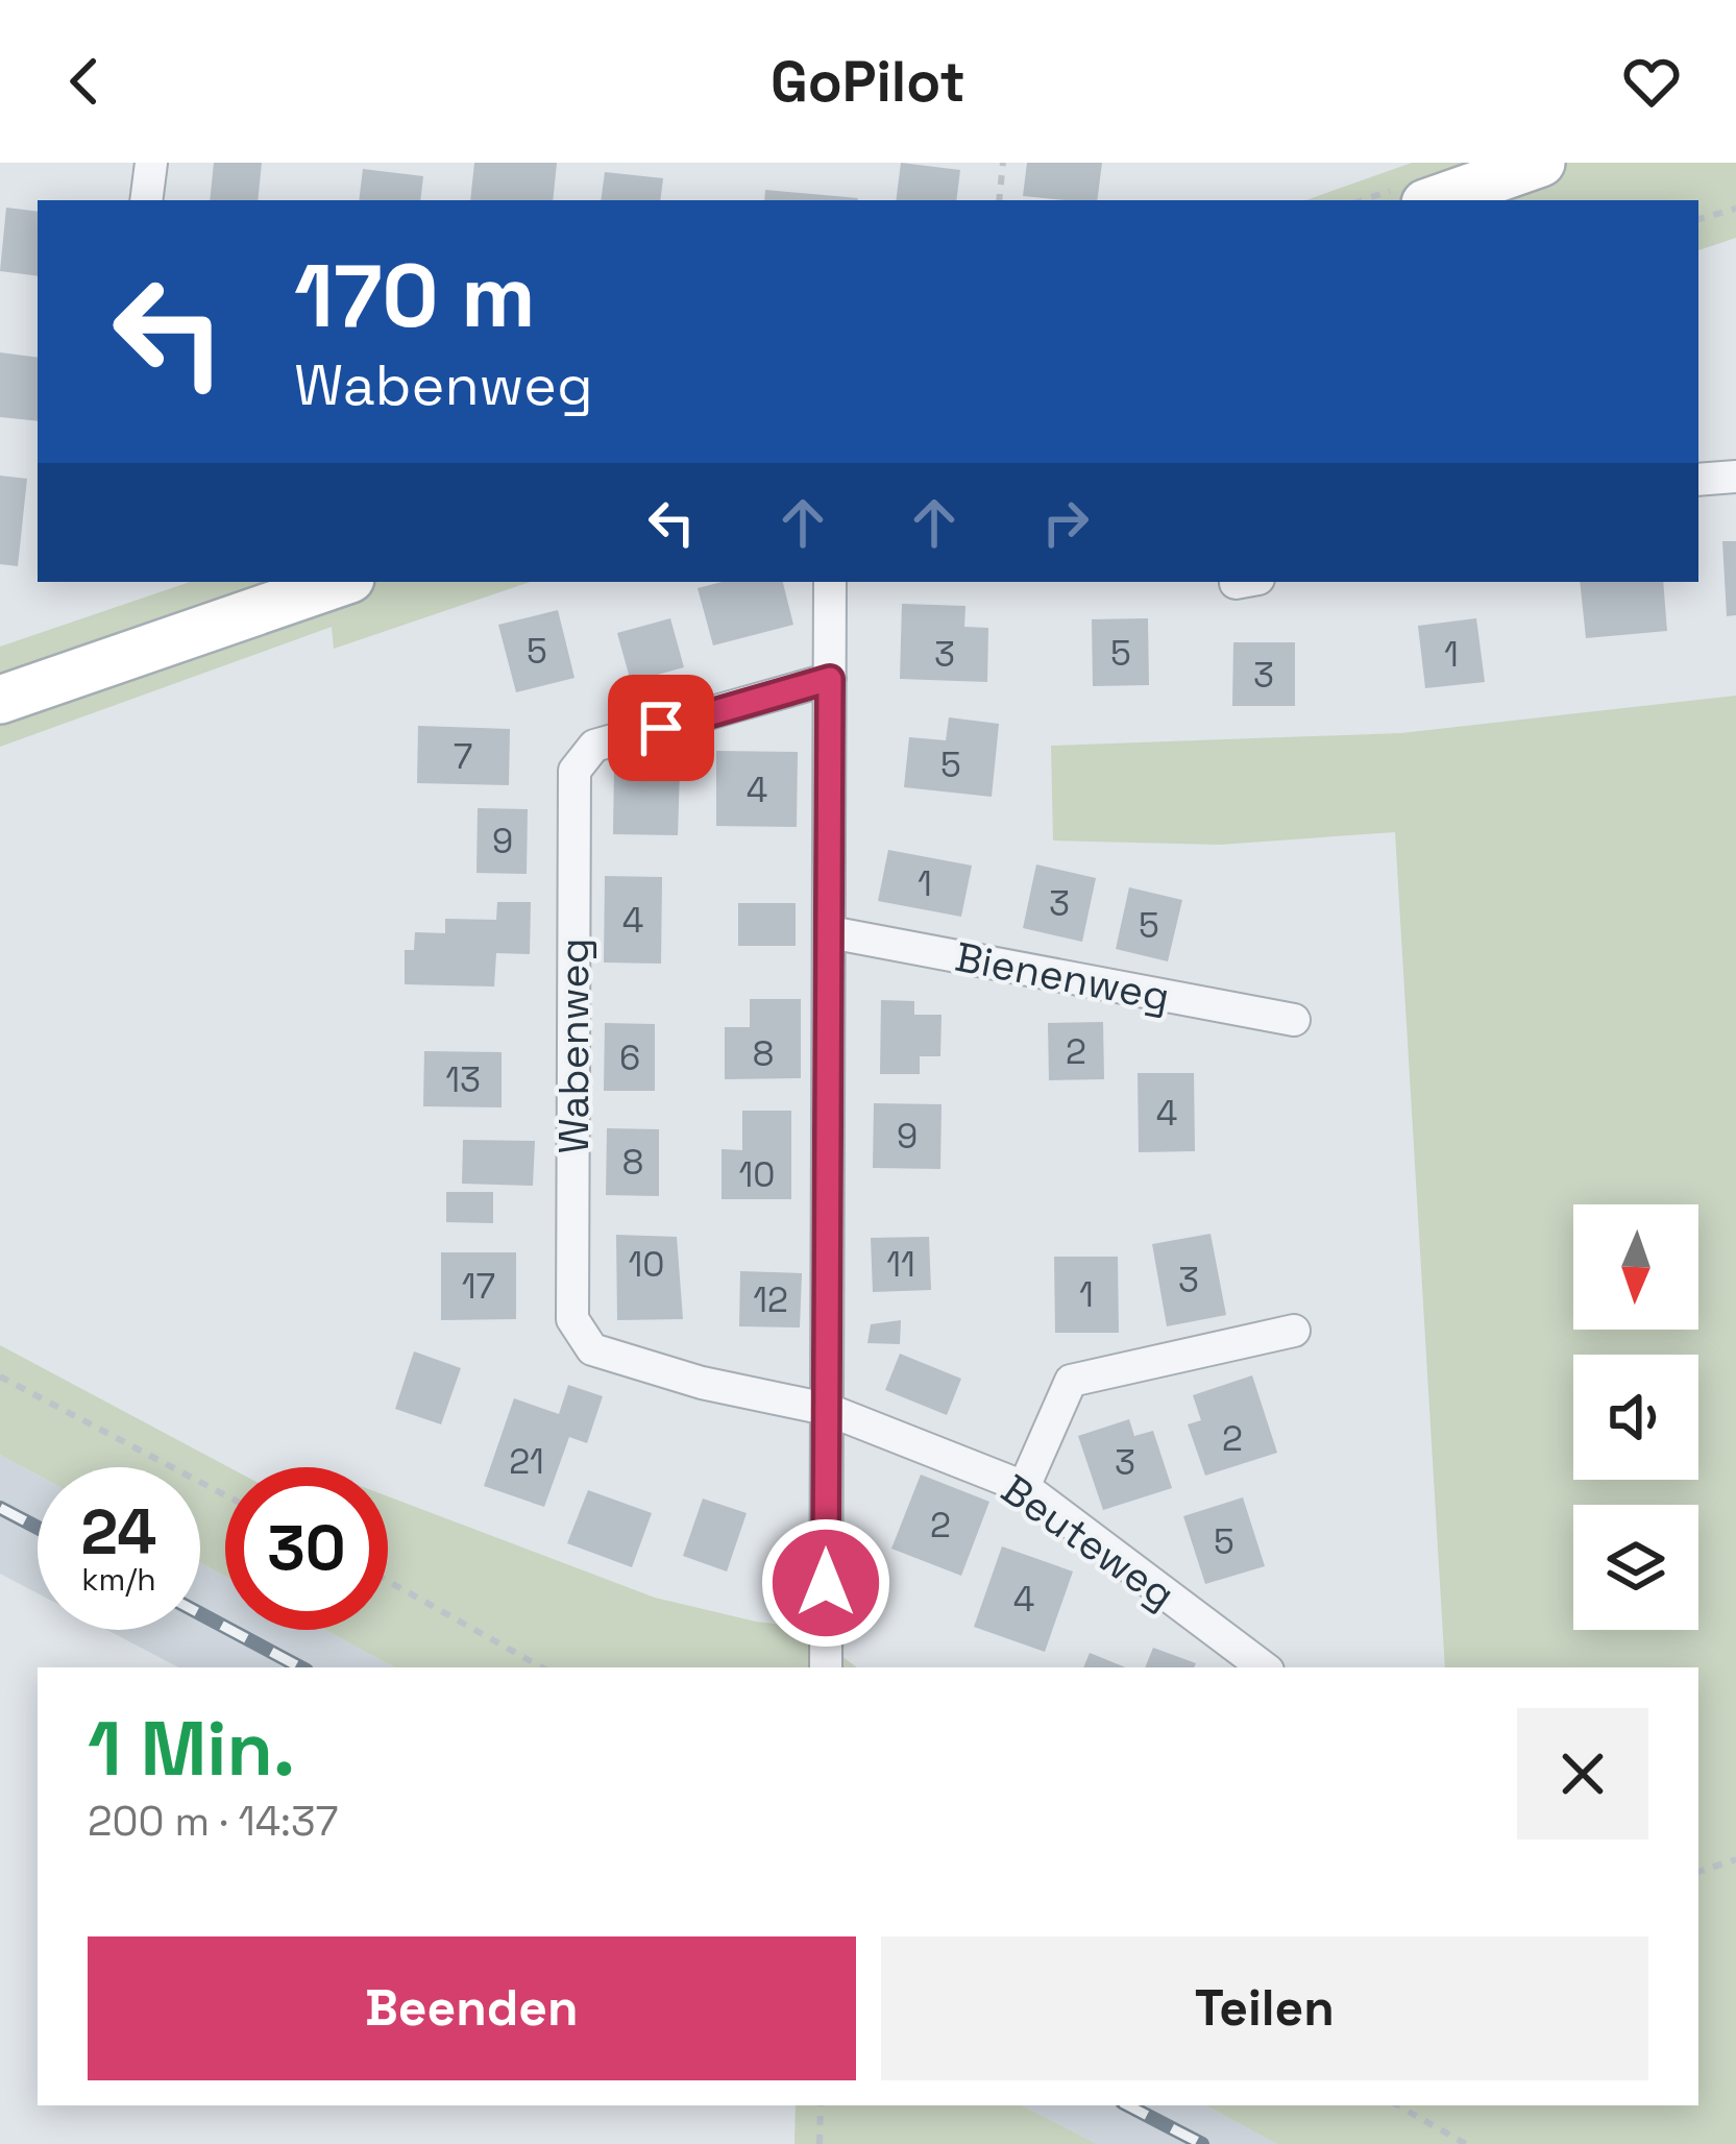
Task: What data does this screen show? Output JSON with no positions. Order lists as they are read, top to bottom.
{
  "streets": {
    "street": ["Bienenweg", "Wabenweg", "Beuteweg"]
  },
  "crossings": [
    ["Wabenweg", "Beuteweg"]
  ],
  "house_numbers": [
    "5",
    "5",
    "3",
    "1",
    "3",
    "7",
    "5",
    "4",
    "9",
    "1",
    "3",
    "4",
    "5",
    "2",
    "8",
    "6",
    "13",
    "4",
    "9",
    "8",
    "10",
    "10",
    "11",
    "3",
    "17",
    "1",
    "12",
    "2",
    "21",
    "3",
    "2",
    "5",
    "4"
  ],
  "north": "bottom",
  "page": {
    "header": "GoPilot",
    "turn": ["170 m", "Wabenweg"],
    "speed": "24 km/h",
    "limit": "30",
    "heading": ["1 Min.", "200 m · 14:37"],
    "buttons": ["Beenden", "Teilen"]
  }
}
